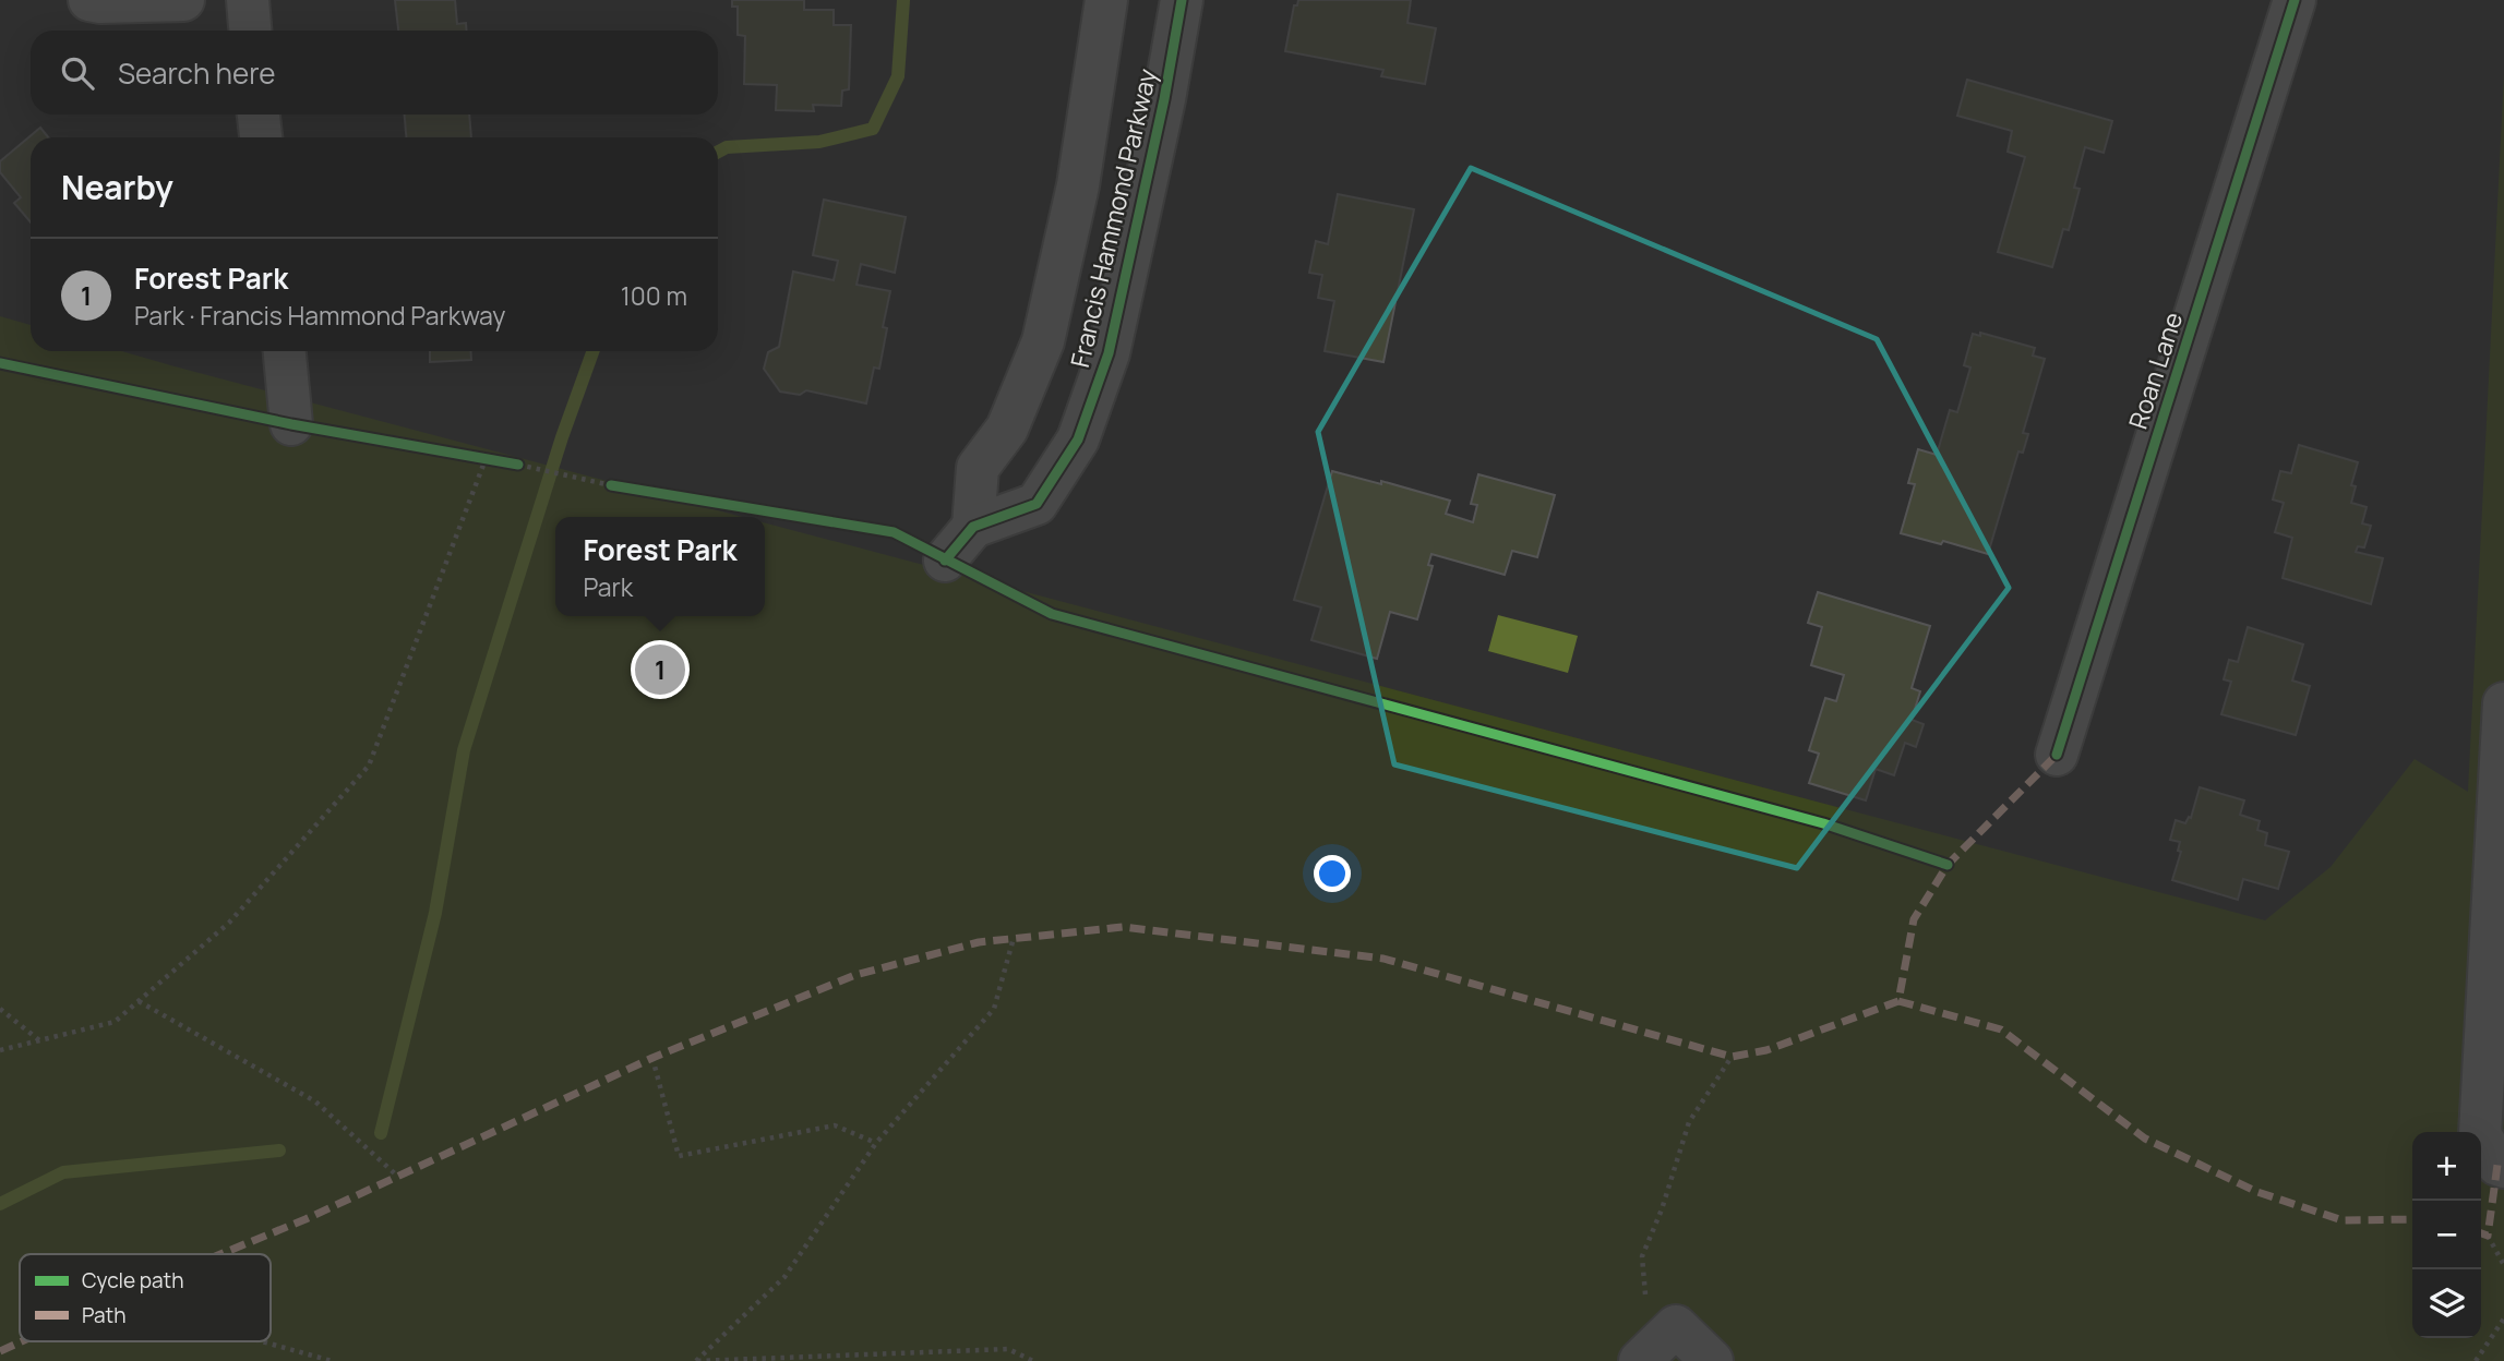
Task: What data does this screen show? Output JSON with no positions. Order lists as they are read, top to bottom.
{
  "streets": {
    "street": ["Francis Hammond Parkway", "Roan Lane"]
  },
  "legend": ["Cycle path", "Path"],
  "page": {
    "search": "Search here",
    "heading": "Nearby",
    "list": [
      {
        "mark": "1",
        "name": "Forest Park",
        "note": "Park · Francis Hammond Parkway",
        "value": "100 m"
      }
    ],
    "popup": ["Forest Park", "Park"],
    "pins": "1",
    "map_buttons": ["+", "−"]
  }
}
